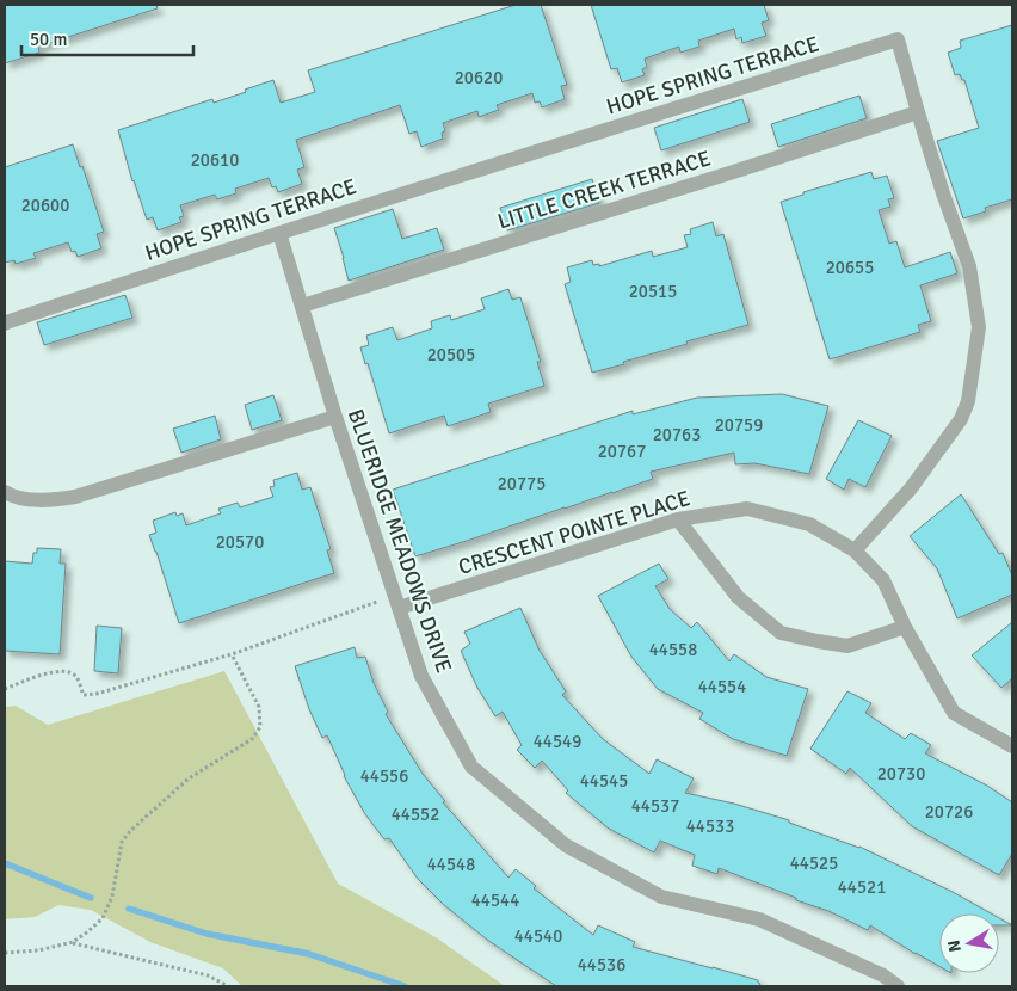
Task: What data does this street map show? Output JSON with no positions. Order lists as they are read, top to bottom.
{
  "streets": {
    "street": [
      "HOPE SPRING TERRACE",
      "LITTLE CREEK TERRACE",
      "CRESCENT POINTE PLACE",
      "BLUERIDGE MEADOWS DRIVE"
    ]
  },
  "crossings": [
    ["HOPE SPRING TERRACE", "LITTLE CREEK TERRACE"],
    ["HOPE SPRING TERRACE", "CRESCENT POINTE PLACE"],
    ["HOPE SPRING TERRACE", "BLUERIDGE MEADOWS DRIVE"],
    ["LITTLE CREEK TERRACE", "BLUERIDGE MEADOWS DRIVE"],
    ["CRESCENT POINTE PLACE", "BLUERIDGE MEADOWS DRIVE"]
  ],
  "house_numbers": [
    "20620",
    "20610",
    "20600",
    "20655",
    "20515",
    "20505",
    "20759",
    "20763",
    "20767",
    "20775",
    "20570",
    "44558",
    "44554",
    "44549",
    "20730",
    "44556",
    "44545",
    "44537",
    "20726",
    "44552",
    "44533",
    "44525",
    "44548",
    "44521",
    "44544",
    "44540",
    "44536"
  ],
  "scale_bar": "50 m",
  "north": "left"
}
